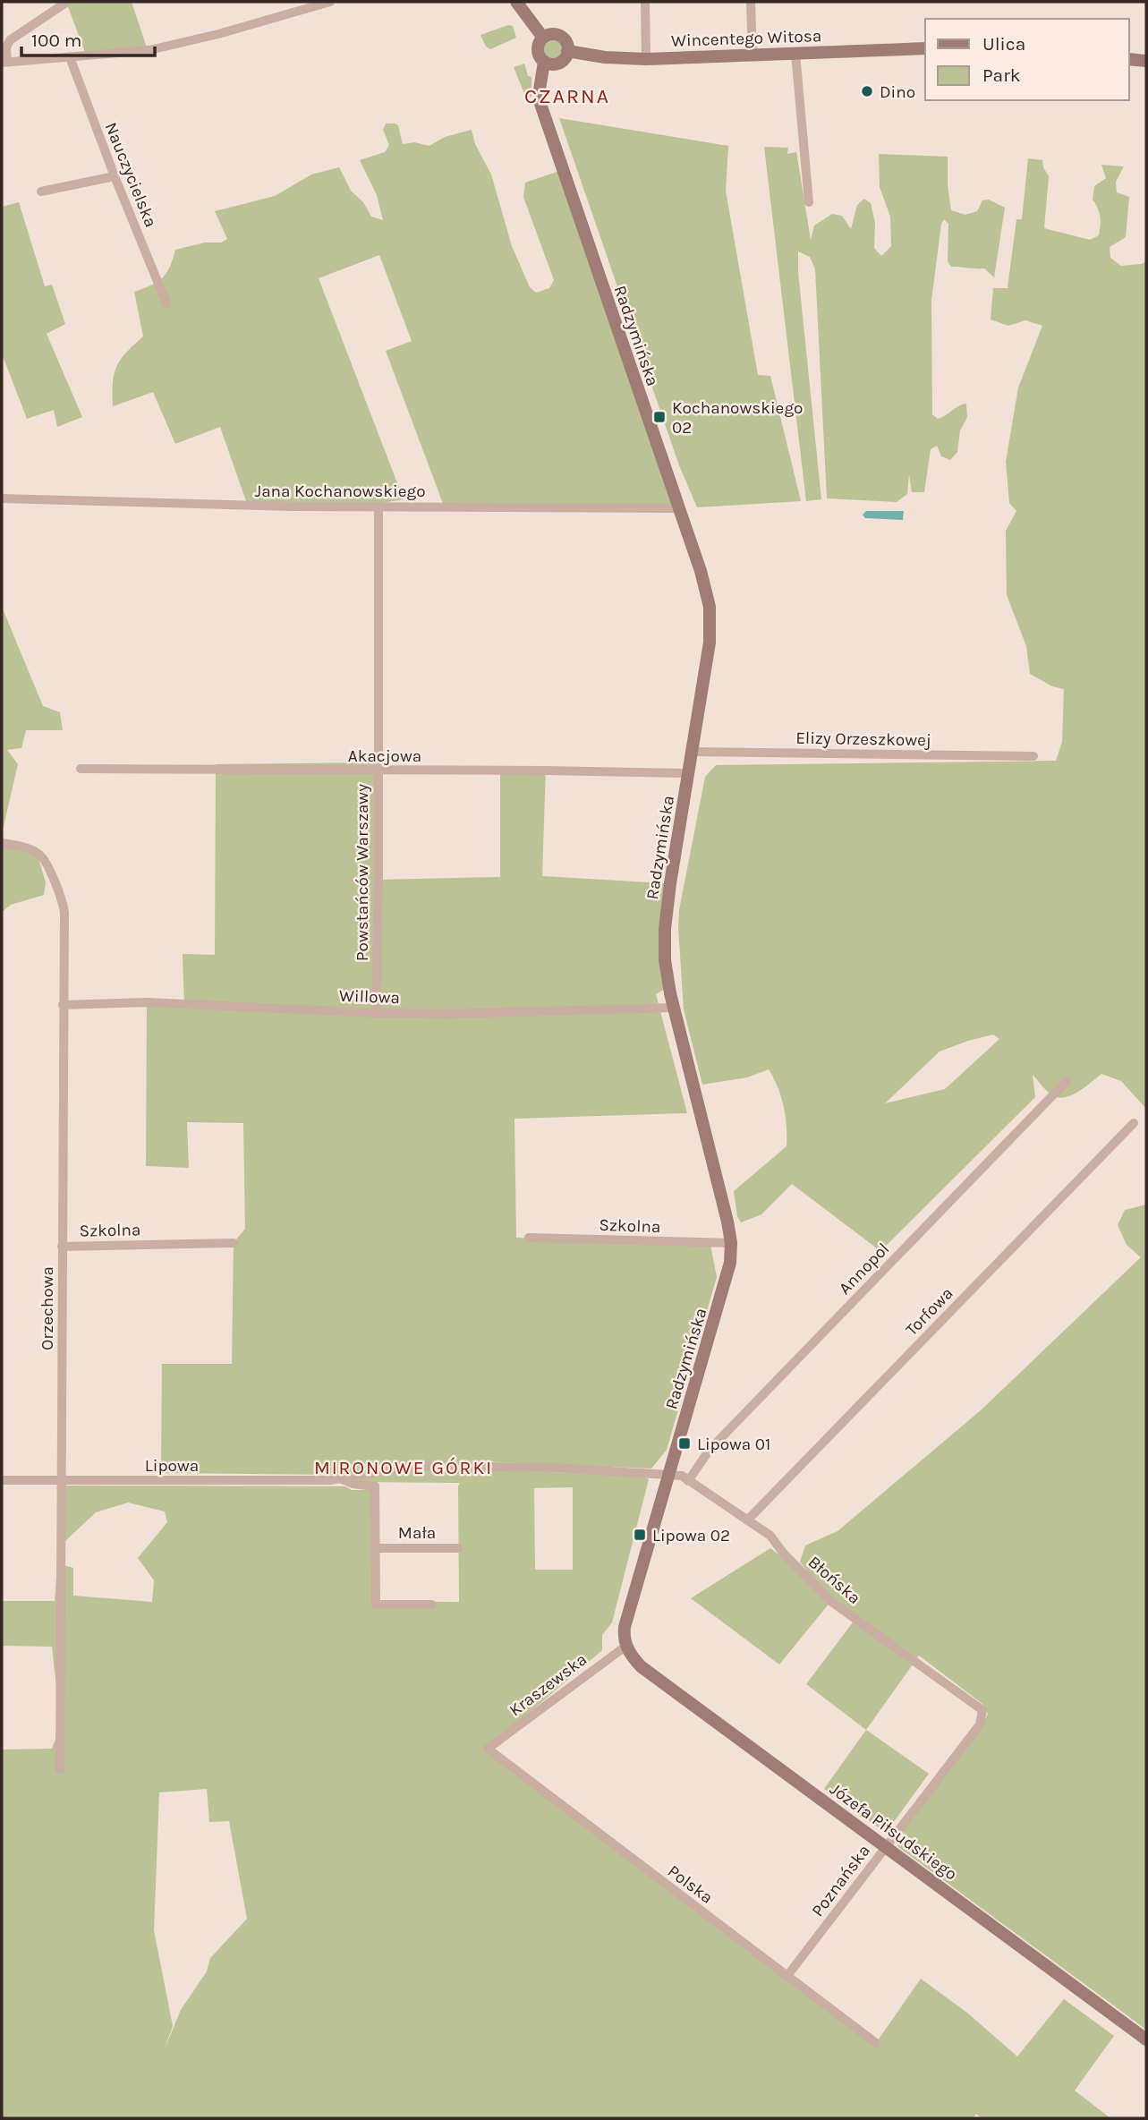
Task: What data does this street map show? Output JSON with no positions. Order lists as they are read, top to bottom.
{
  "streets": {
    "street": [
      "Wincentego Witosa",
      "Nauczycielska",
      "Radzymińska",
      "Jana Kochanowskiego",
      "Elizy Orzeszkowej",
      "Akacjowa",
      "Powstańców Warszawy",
      "Willowa",
      "Szkolna",
      "Annopol",
      "Orzechowa",
      "Torfowa",
      "Lipowa",
      "Mała",
      "Błońska",
      "Kraszewska",
      "Józefa Piłsudskiego",
      "Poznańska",
      "Polska"
    ]
  },
  "crossings": [
    ["Wincentego Witosa", "Radzymińska"],
    ["Radzymińska", "Jana Kochanowskiego"],
    ["Radzymińska", "Elizy Orzeszkowej"],
    ["Radzymińska", "Akacjowa"],
    ["Radzymińska", "Willowa"],
    ["Radzymińska", "Szkolna"],
    ["Radzymińska", "Lipowa"],
    ["Radzymińska", "Błońska"],
    ["Radzymińska", "Kraszewska"],
    ["Radzymińska", "Józefa Piłsudskiego"],
    ["Jana Kochanowskiego", "Powstańców Warszawy"],
    ["Akacjowa", "Powstańców Warszawy"],
    ["Powstańców Warszawy", "Willowa"],
    ["Willowa", "Orzechowa"],
    ["Szkolna", "Orzechowa"],
    ["Annopol", "Błońska"],
    ["Orzechowa", "Lipowa"],
    ["Torfowa", "Błońska"],
    ["Lipowa", "Mała"],
    ["Lipowa", "Błońska"],
    ["Błońska", "Poznańska"],
    ["Kraszewska", "Józefa Piłsudskiego"],
    ["Kraszewska", "Polska"],
    ["Józefa Piłsudskiego", "Poznańska"],
    ["Poznańska", "Polska"]
  ],
  "districts": ["CZARNA", "MIRONOWE GÓRKI"],
  "places": {
    "other": ["Dino"],
    "transit": ["Kochanowskiego 02", "Lipowa 01", "Lipowa 02"]
  },
  "legend": ["Ulica", "Park"],
  "scale_bar": "100 m"
}
